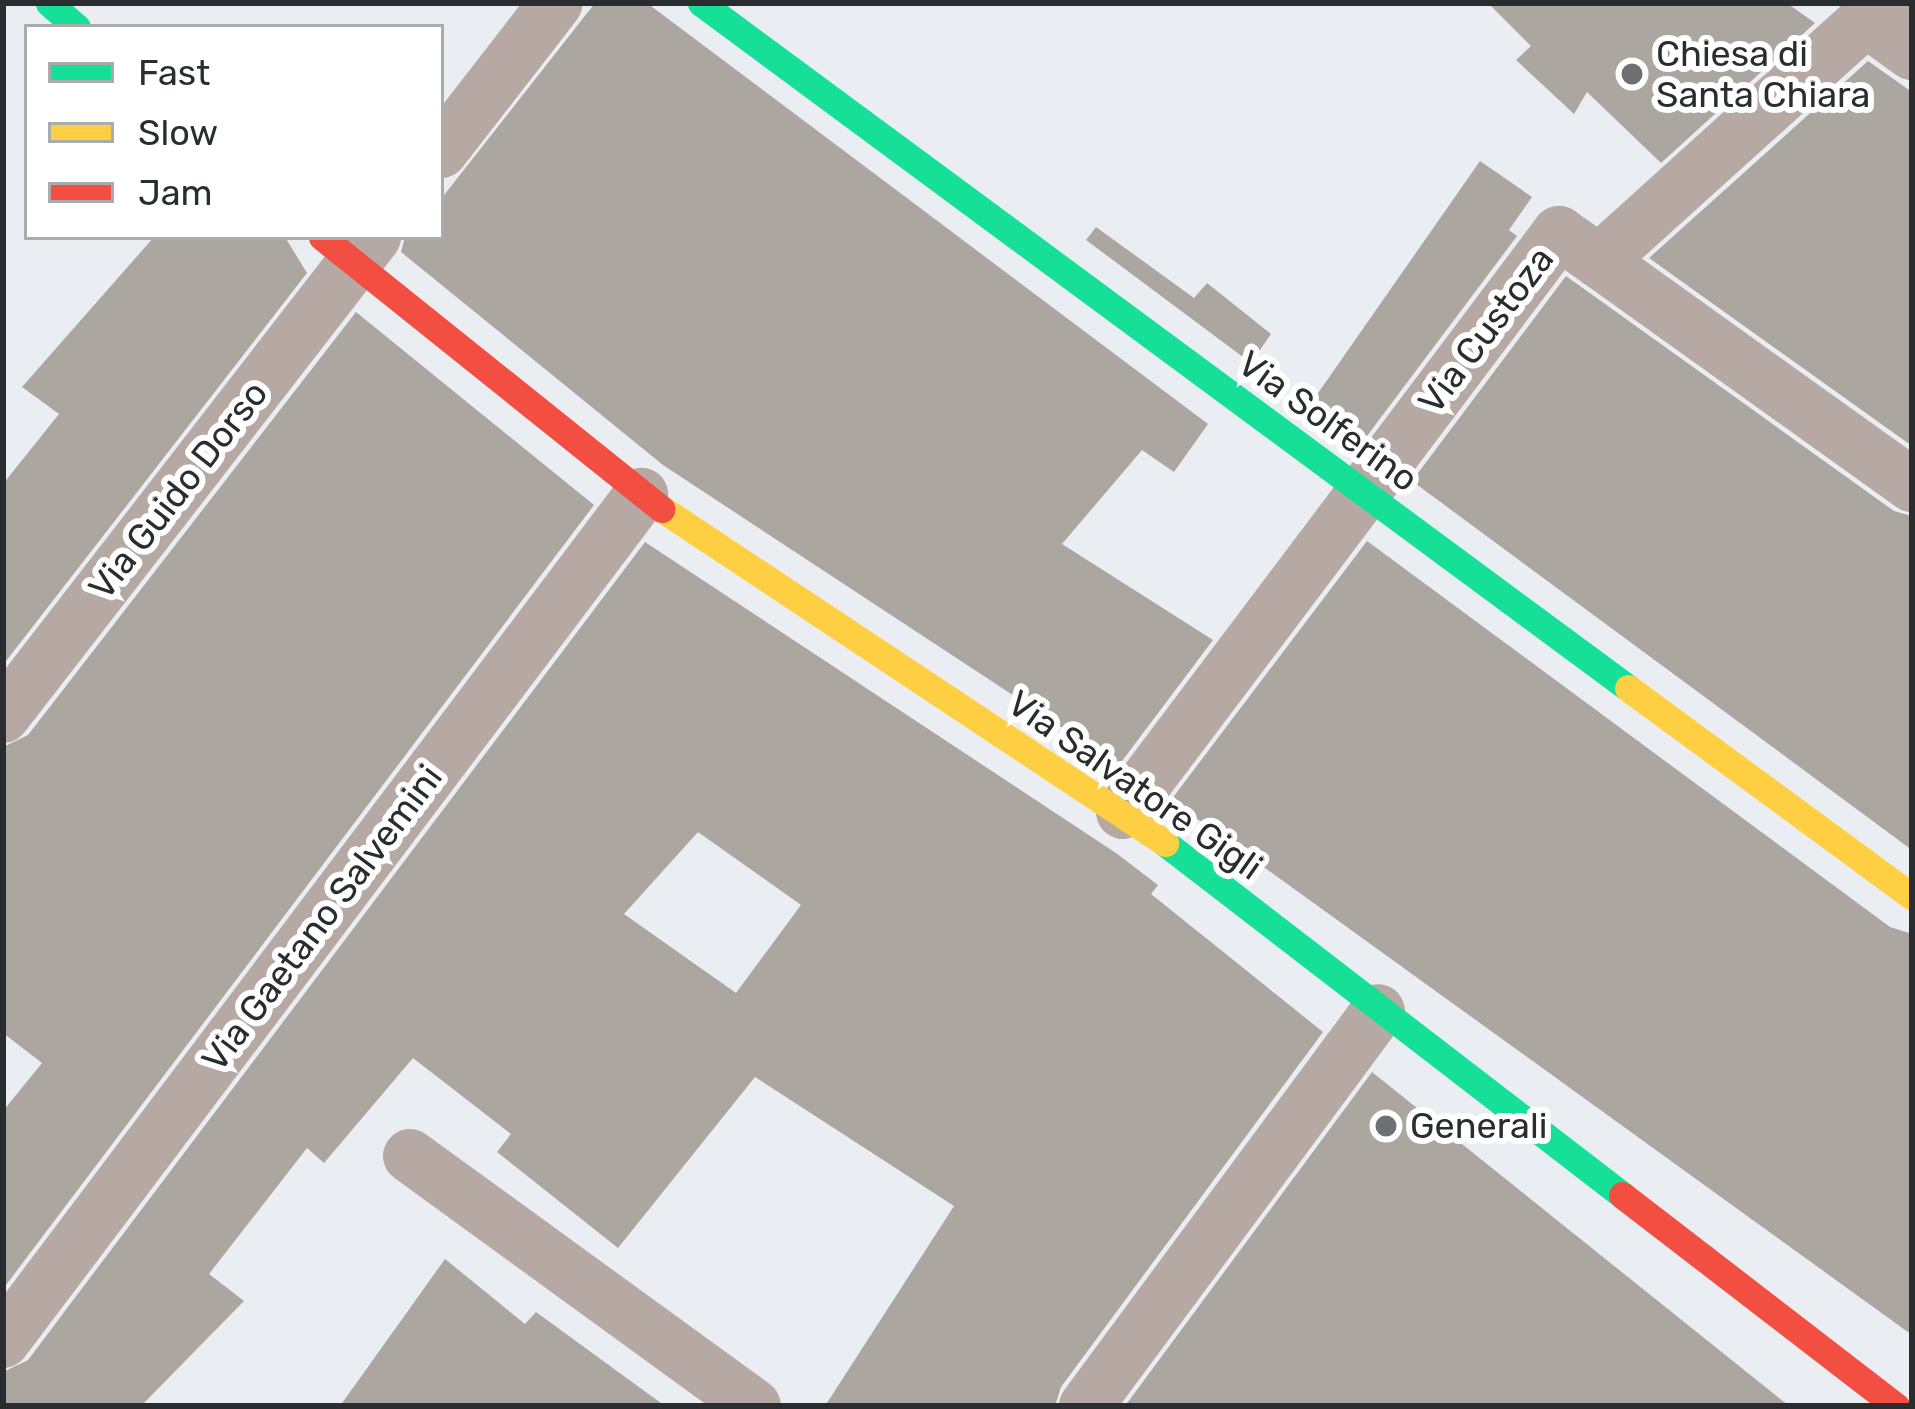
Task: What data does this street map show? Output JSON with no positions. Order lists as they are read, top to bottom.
{
  "streets": {
    "street": [
      "Via Custoza",
      "Via Solferino",
      "Via Guido Dorso",
      "Via Salvatore Gigli",
      "Via Gaetano Salvemini"
    ]
  },
  "crossings": [
    ["Via Custoza", "Via Solferino"],
    ["Via Custoza", "Via Salvatore Gigli"],
    ["Via Guido Dorso", "Via Salvatore Gigli"],
    ["Via Salvatore Gigli", "Via Gaetano Salvemini"]
  ],
  "places": ["Chiesa di Santa Chiara", "Generali"],
  "legend": ["Fast", "Slow", "Jam"]
}
